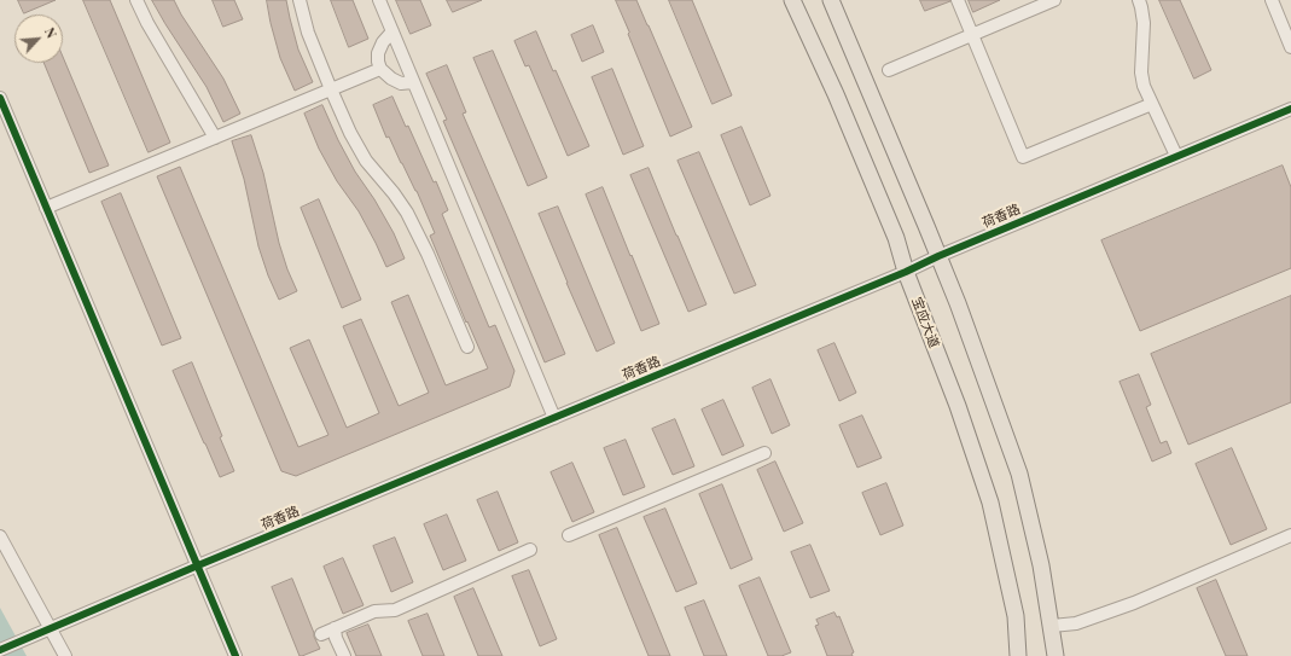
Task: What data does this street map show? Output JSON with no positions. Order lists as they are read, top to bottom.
{
  "streets": {
    "main road": ["宝应大道"],
    "street": ["荷香路"]
  },
  "crossings": [
    ["荷香路", "宝应大道"]
  ],
  "north": "top right"
}
